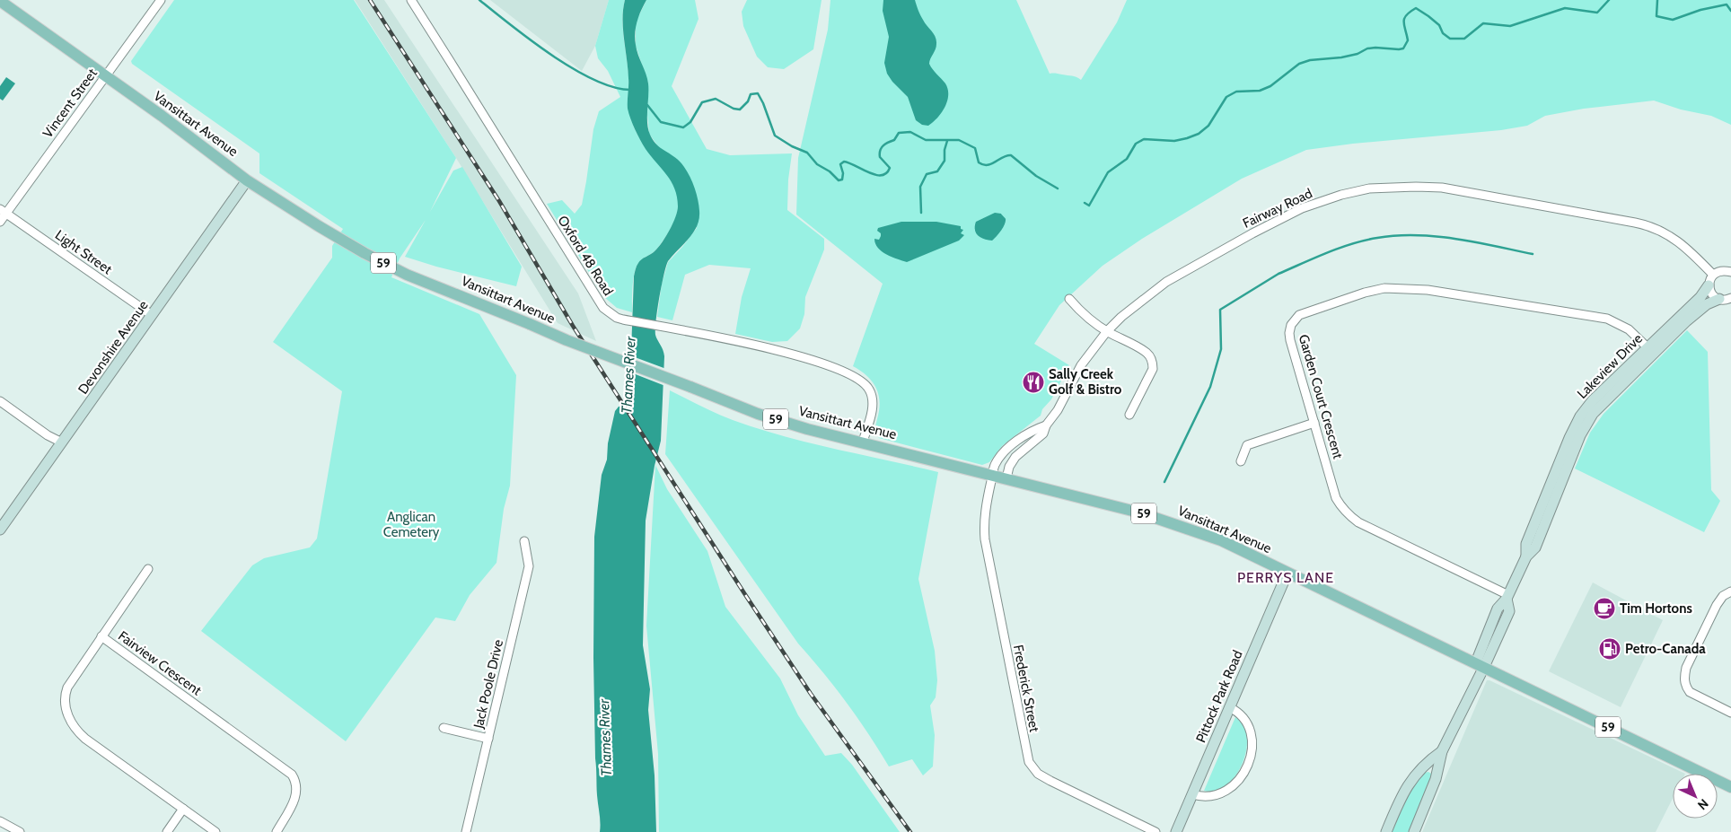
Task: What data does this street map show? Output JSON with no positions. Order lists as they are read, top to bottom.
{
  "streets": {
    "main road": ["Vansittart Avenue", "59"],
    "street": [
      "Vincent Street",
      "Fairway Road",
      "Light Street",
      "Oxford 48 Road",
      "Devonshire Avenue",
      "Lakeview Drive",
      "Garden Court Crescent",
      "Fairview Crescent",
      "Jack Poole Drive",
      "Frederick Street",
      "Pittock Park Road"
    ]
  },
  "crossings": [
    ["Vincent Street", "Vansittart Avenue"],
    ["Vincent Street", "Light Street"],
    ["Vansittart Avenue", "Fairway Road"],
    ["Vansittart Avenue", "Oxford 48 Road"],
    ["Vansittart Avenue", "Devonshire Avenue"],
    ["Vansittart Avenue", "Lakeview Drive"],
    ["Vansittart Avenue", "Frederick Street"],
    ["Vansittart Avenue", "Pittock Park Road"],
    ["Fairway Road", "Frederick Street"],
    ["Light Street", "Devonshire Avenue"],
    ["Lakeview Drive", "Garden Court Crescent"]
  ],
  "districts": ["PERRYS LANE"],
  "water": ["Thames River"],
  "parks": ["Anglican Cemetery"],
  "places": {
    "restaurant": ["Sally Creek Golf & Bistro"],
    "cafe": ["Tim Hortons"],
    "fuel station": ["Petro-Canada"]
  },
  "north": "bottom right"
}
